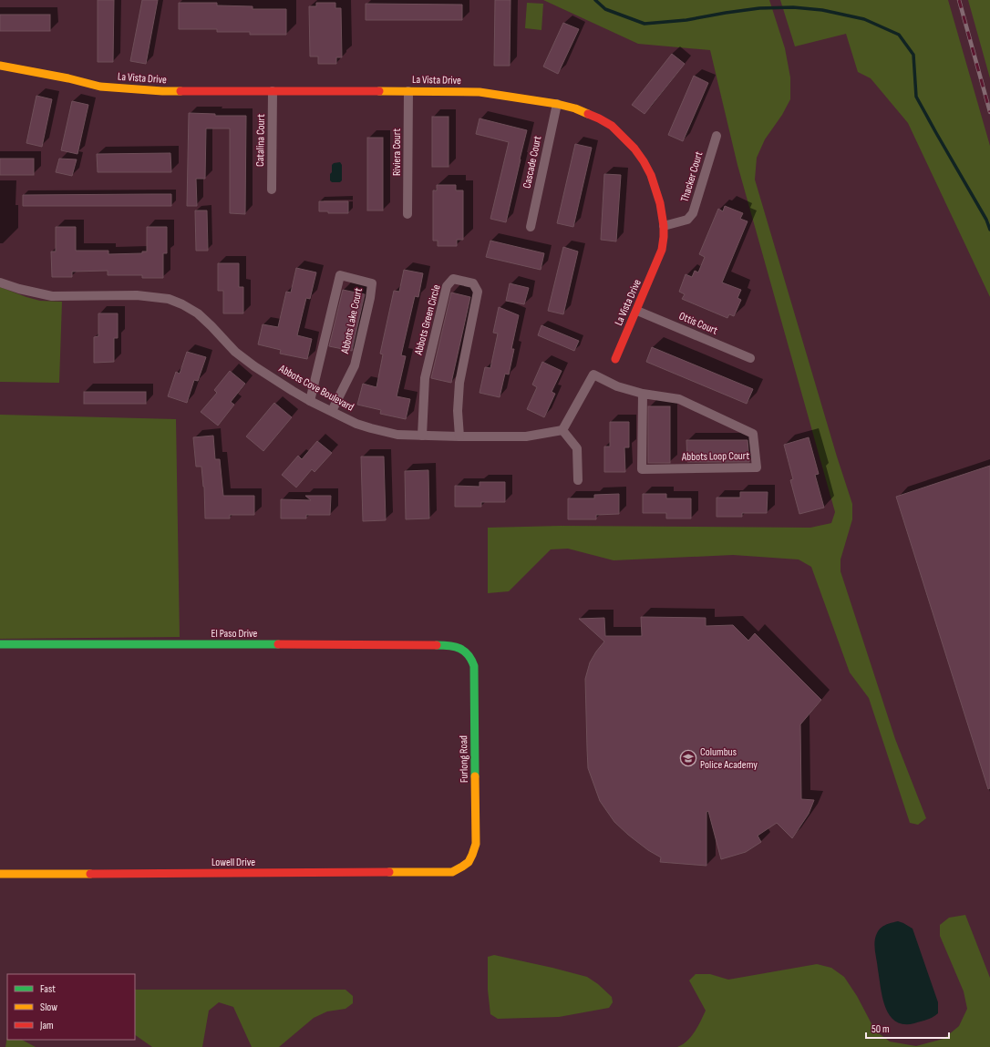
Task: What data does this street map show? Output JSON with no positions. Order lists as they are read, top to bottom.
{
  "streets": {
    "street": [
      "La Vista Drive",
      "Catalina Court",
      "Riviera Court",
      "Cascade Court",
      "Thacker Court",
      "Abbots Green Circle",
      "Abbots Lake Court",
      "Ottis Court",
      "Abbots Cove Boulevard",
      "Abbots Loop Court",
      "El Paso Drive",
      "Furlong Road",
      "Lowell Drive"
    ]
  },
  "crossings": [
    ["La Vista Drive", "Catalina Court"],
    ["La Vista Drive", "Riviera Court"],
    ["La Vista Drive", "Cascade Court"],
    ["La Vista Drive", "Thacker Court"],
    ["La Vista Drive", "Ottis Court"],
    ["Abbots Green Circle", "Abbots Cove Boulevard"],
    ["Abbots Lake Court", "Abbots Cove Boulevard"],
    ["Abbots Cove Boulevard", "Abbots Loop Court"],
    ["El Paso Drive", "Furlong Road"],
    ["Furlong Road", "Lowell Drive"]
  ],
  "places": {
    "school or university": ["Columbus Police Academy"]
  },
  "legend": ["Fast", "Slow", "Jam"],
  "scale_bar": "50 m"
}
